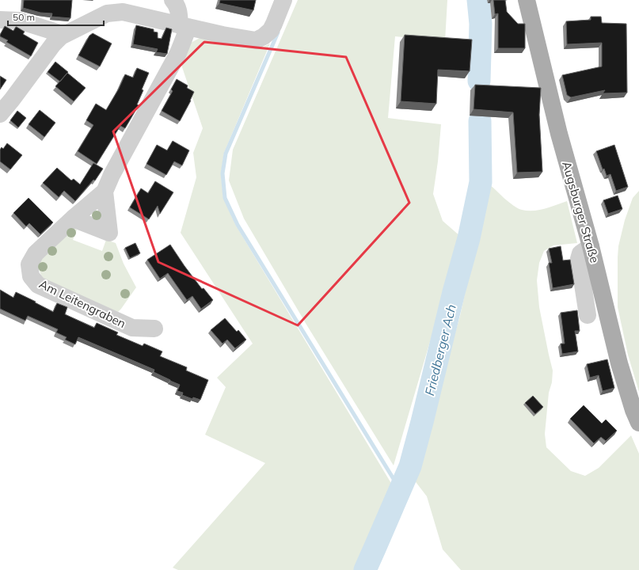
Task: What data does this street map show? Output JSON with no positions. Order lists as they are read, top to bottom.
{
  "streets": {
    "main road": ["Augsburger Straße"],
    "street": ["Am Leitengraben"]
  },
  "water": ["Friedberger Ach"],
  "scale_bar": "50 m"
}
